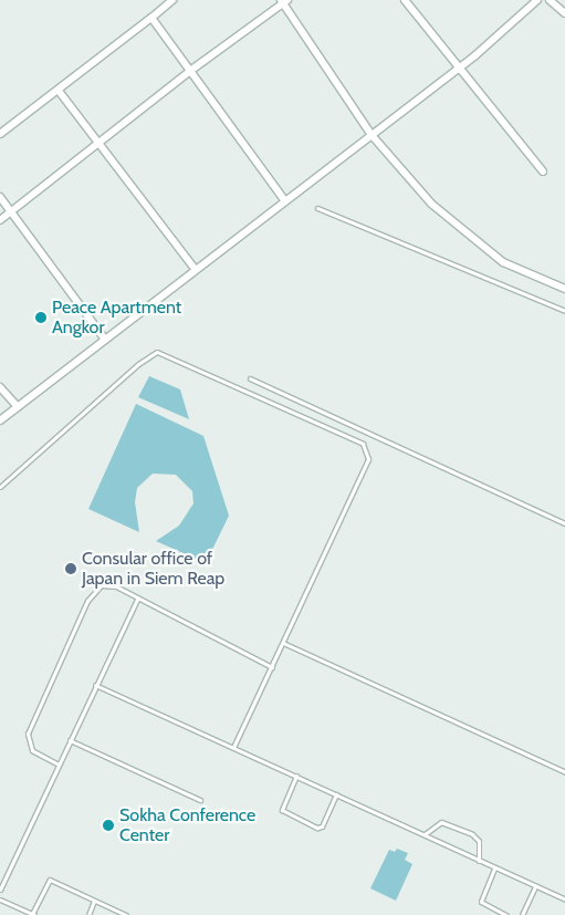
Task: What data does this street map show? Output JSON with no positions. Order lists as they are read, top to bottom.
{
  "places": ["Peace Apartment Angkor", "Consular office of Japan in Siem Reap", "Sokha Conference Center"]
}
